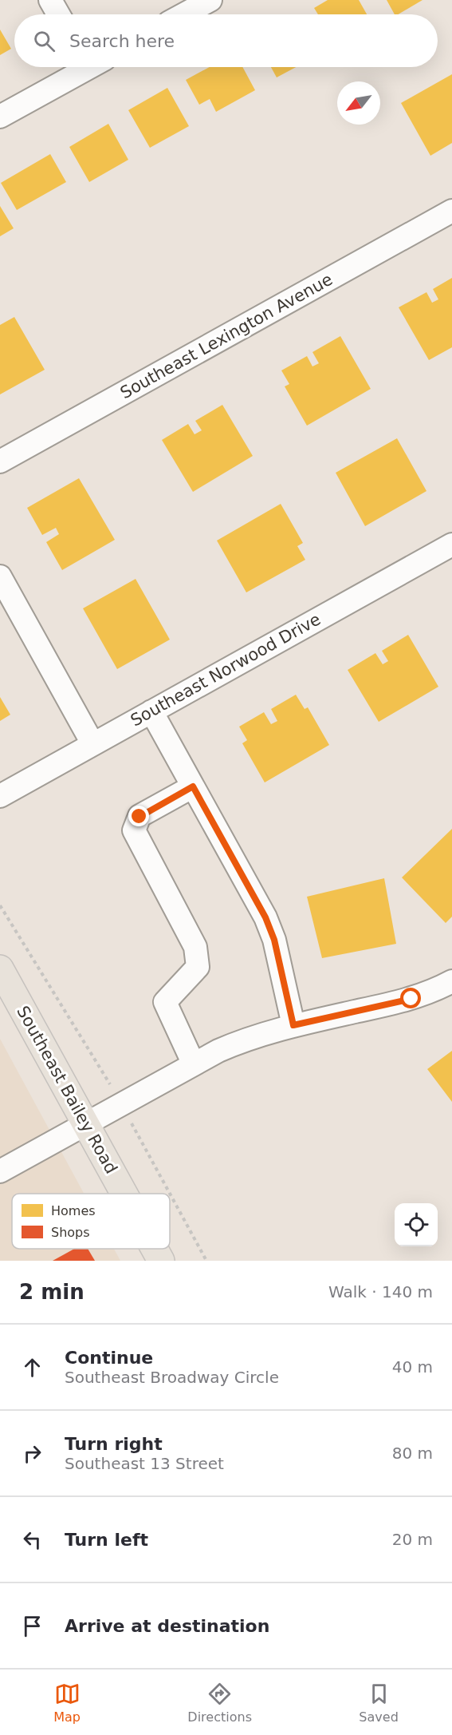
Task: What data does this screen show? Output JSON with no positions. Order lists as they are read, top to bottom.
{
  "streets": {
    "main road": ["Southeast Bailey Road"],
    "street": ["Southeast Lexington Avenue", "Southeast Norwood Drive"]
  },
  "legend": ["Homes", "Shops"],
  "north": "bottom left",
  "page": {
    "search": "Search here",
    "heading": ["2 min", "Walk · 140 m"],
    "list": [
      ["Continue", "Southeast Broadway Circle", "40 m"],
      ["Turn right", "Southeast 13 Street", "80 m"],
      ["Turn left", "20 m"],
      "Arrive at destination"
    ],
    "nav": ["Map", "Directions", "Saved"]
  }
}
